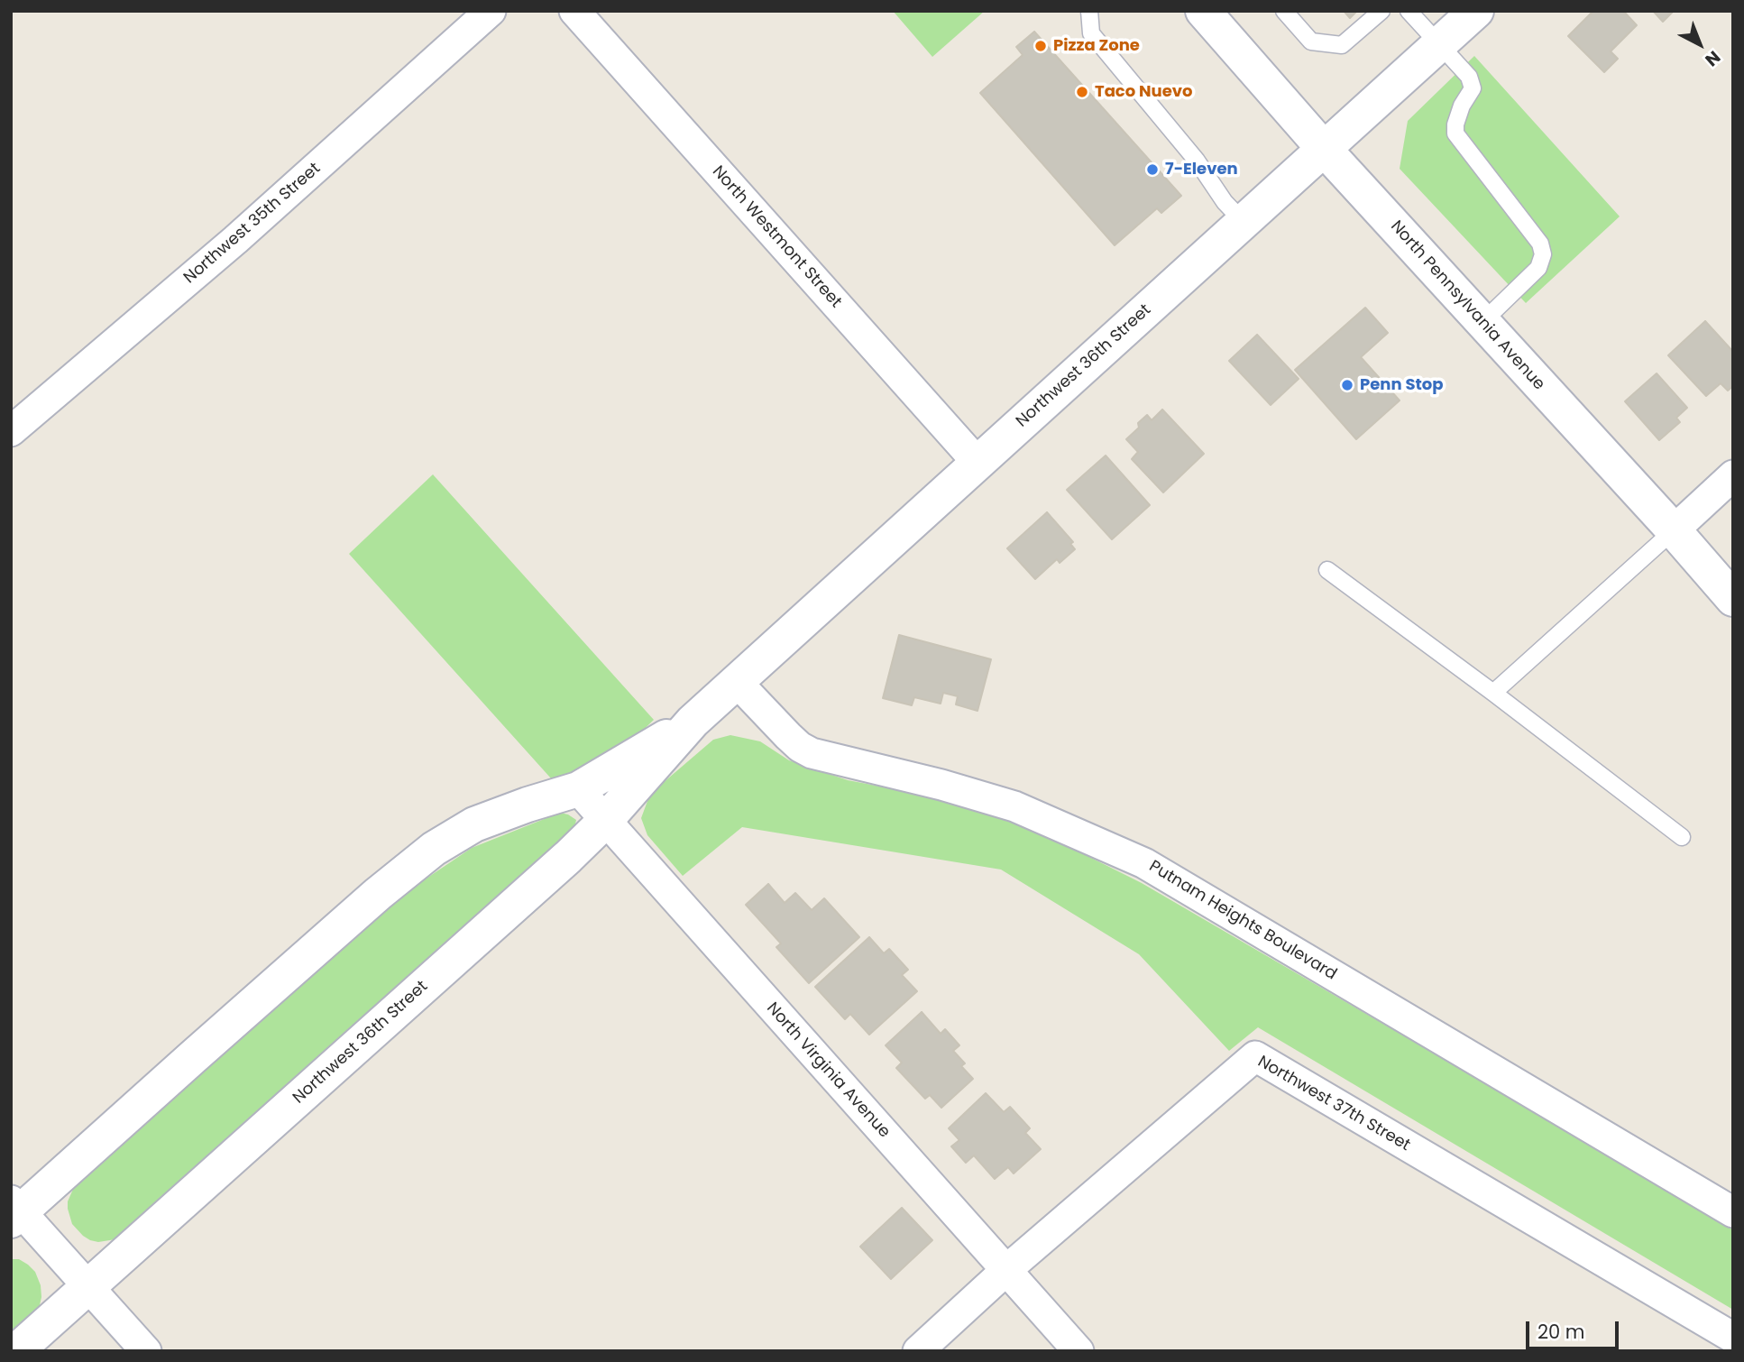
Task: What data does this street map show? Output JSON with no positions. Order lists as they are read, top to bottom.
{
  "streets": {
    "street": [
      "Northwest 35th Street",
      "North Westmont Street",
      "North Pennsylvania Avenue",
      "Northwest 36th Street",
      "Putnam Heights Boulevard",
      "North Virginia Avenue",
      "Northwest 37th Street"
    ]
  },
  "crossings": [
    ["North Westmont Street", "Northwest 36th Street"],
    ["North Pennsylvania Avenue", "Northwest 36th Street"],
    ["Northwest 36th Street", "Putnam Heights Boulevard"],
    ["Northwest 36th Street", "North Virginia Avenue"],
    ["North Virginia Avenue", "Northwest 37th Street"]
  ],
  "places": [
    "Pizza Zone",
    "Taco Nuevo",
    "7-Eleven",
    "Penn Stop"
  ],
  "scale_bar": "20 m",
  "north": "bottom right"
}
